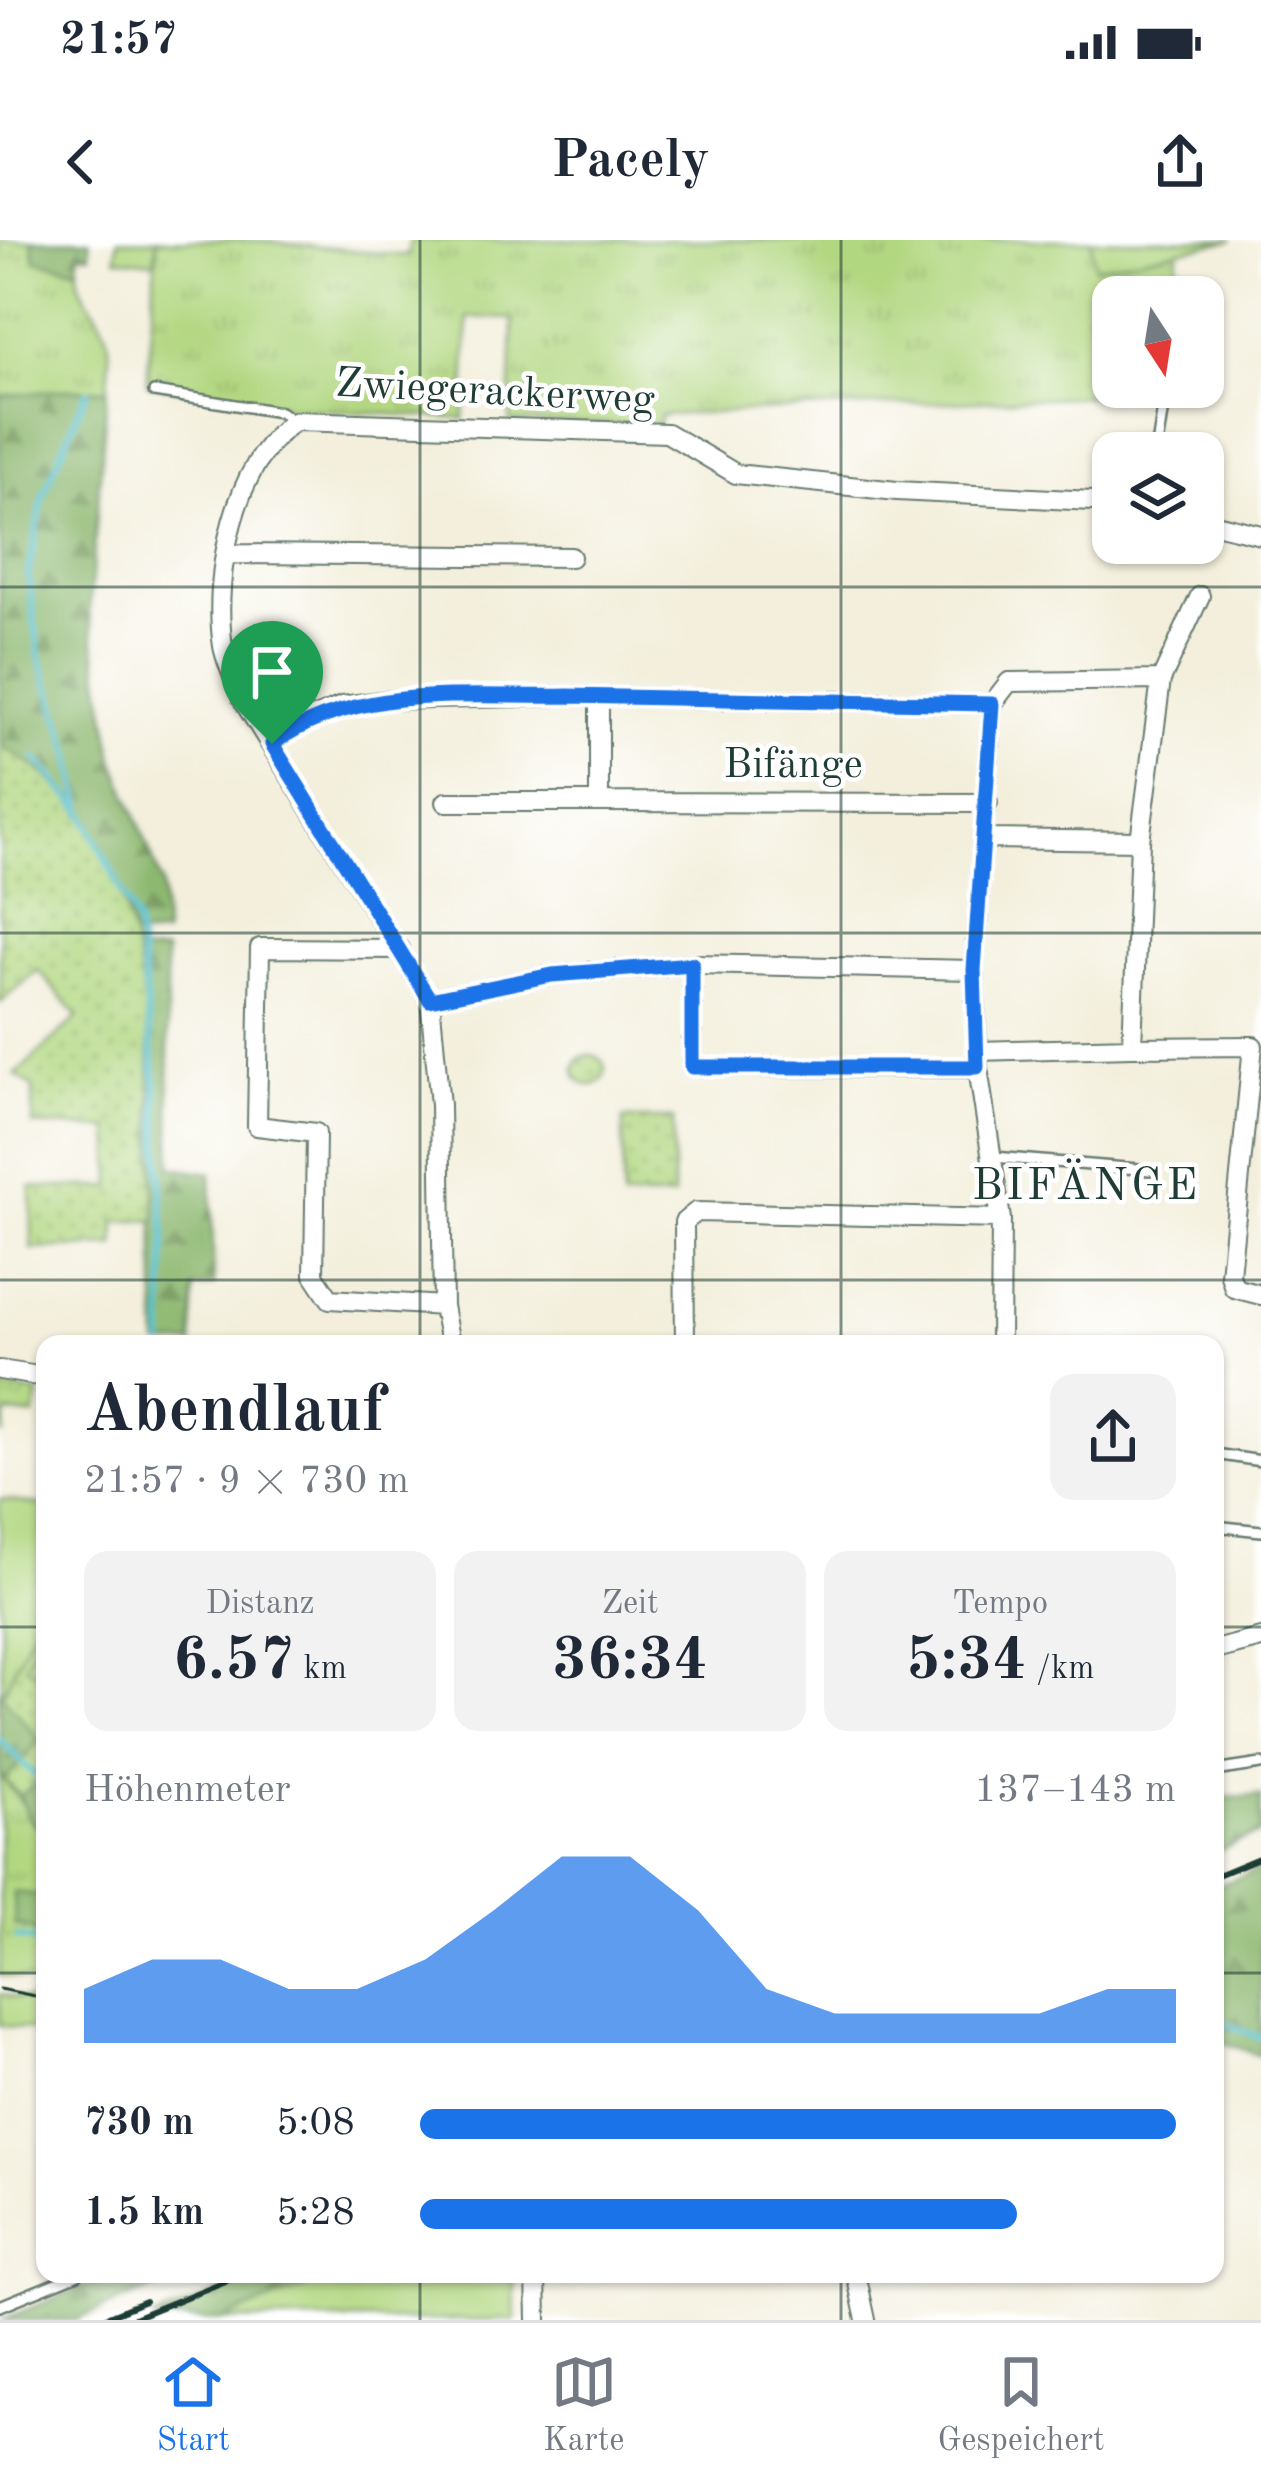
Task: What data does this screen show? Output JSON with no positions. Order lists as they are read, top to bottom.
{
  "streets": {
    "street": ["Zwiegerackerweg", "Bifänge"]
  },
  "districts": ["BIFÄNGE"],
  "north": "bottom",
  "page": {
    "status": "21:57",
    "header": "Pacely",
    "heading": ["Abendlauf", "21:57 · 9 × 730 m"],
    "stats": [
      ["Distanz", "6.57 km"],
      ["Zeit", "36:34"],
      ["Tempo", "5:34 /km"]
    ],
    "chart": ["Höhenmeter", "137–143 m"],
    "list": [
      {
        "name": "730 m",
        "note": "5:08"
      },
      {
        "name": "1.5 km",
        "note": "5:28"
      }
    ],
    "tabs": ["Start", "Karte", "Gespeichert"]
  }
}
